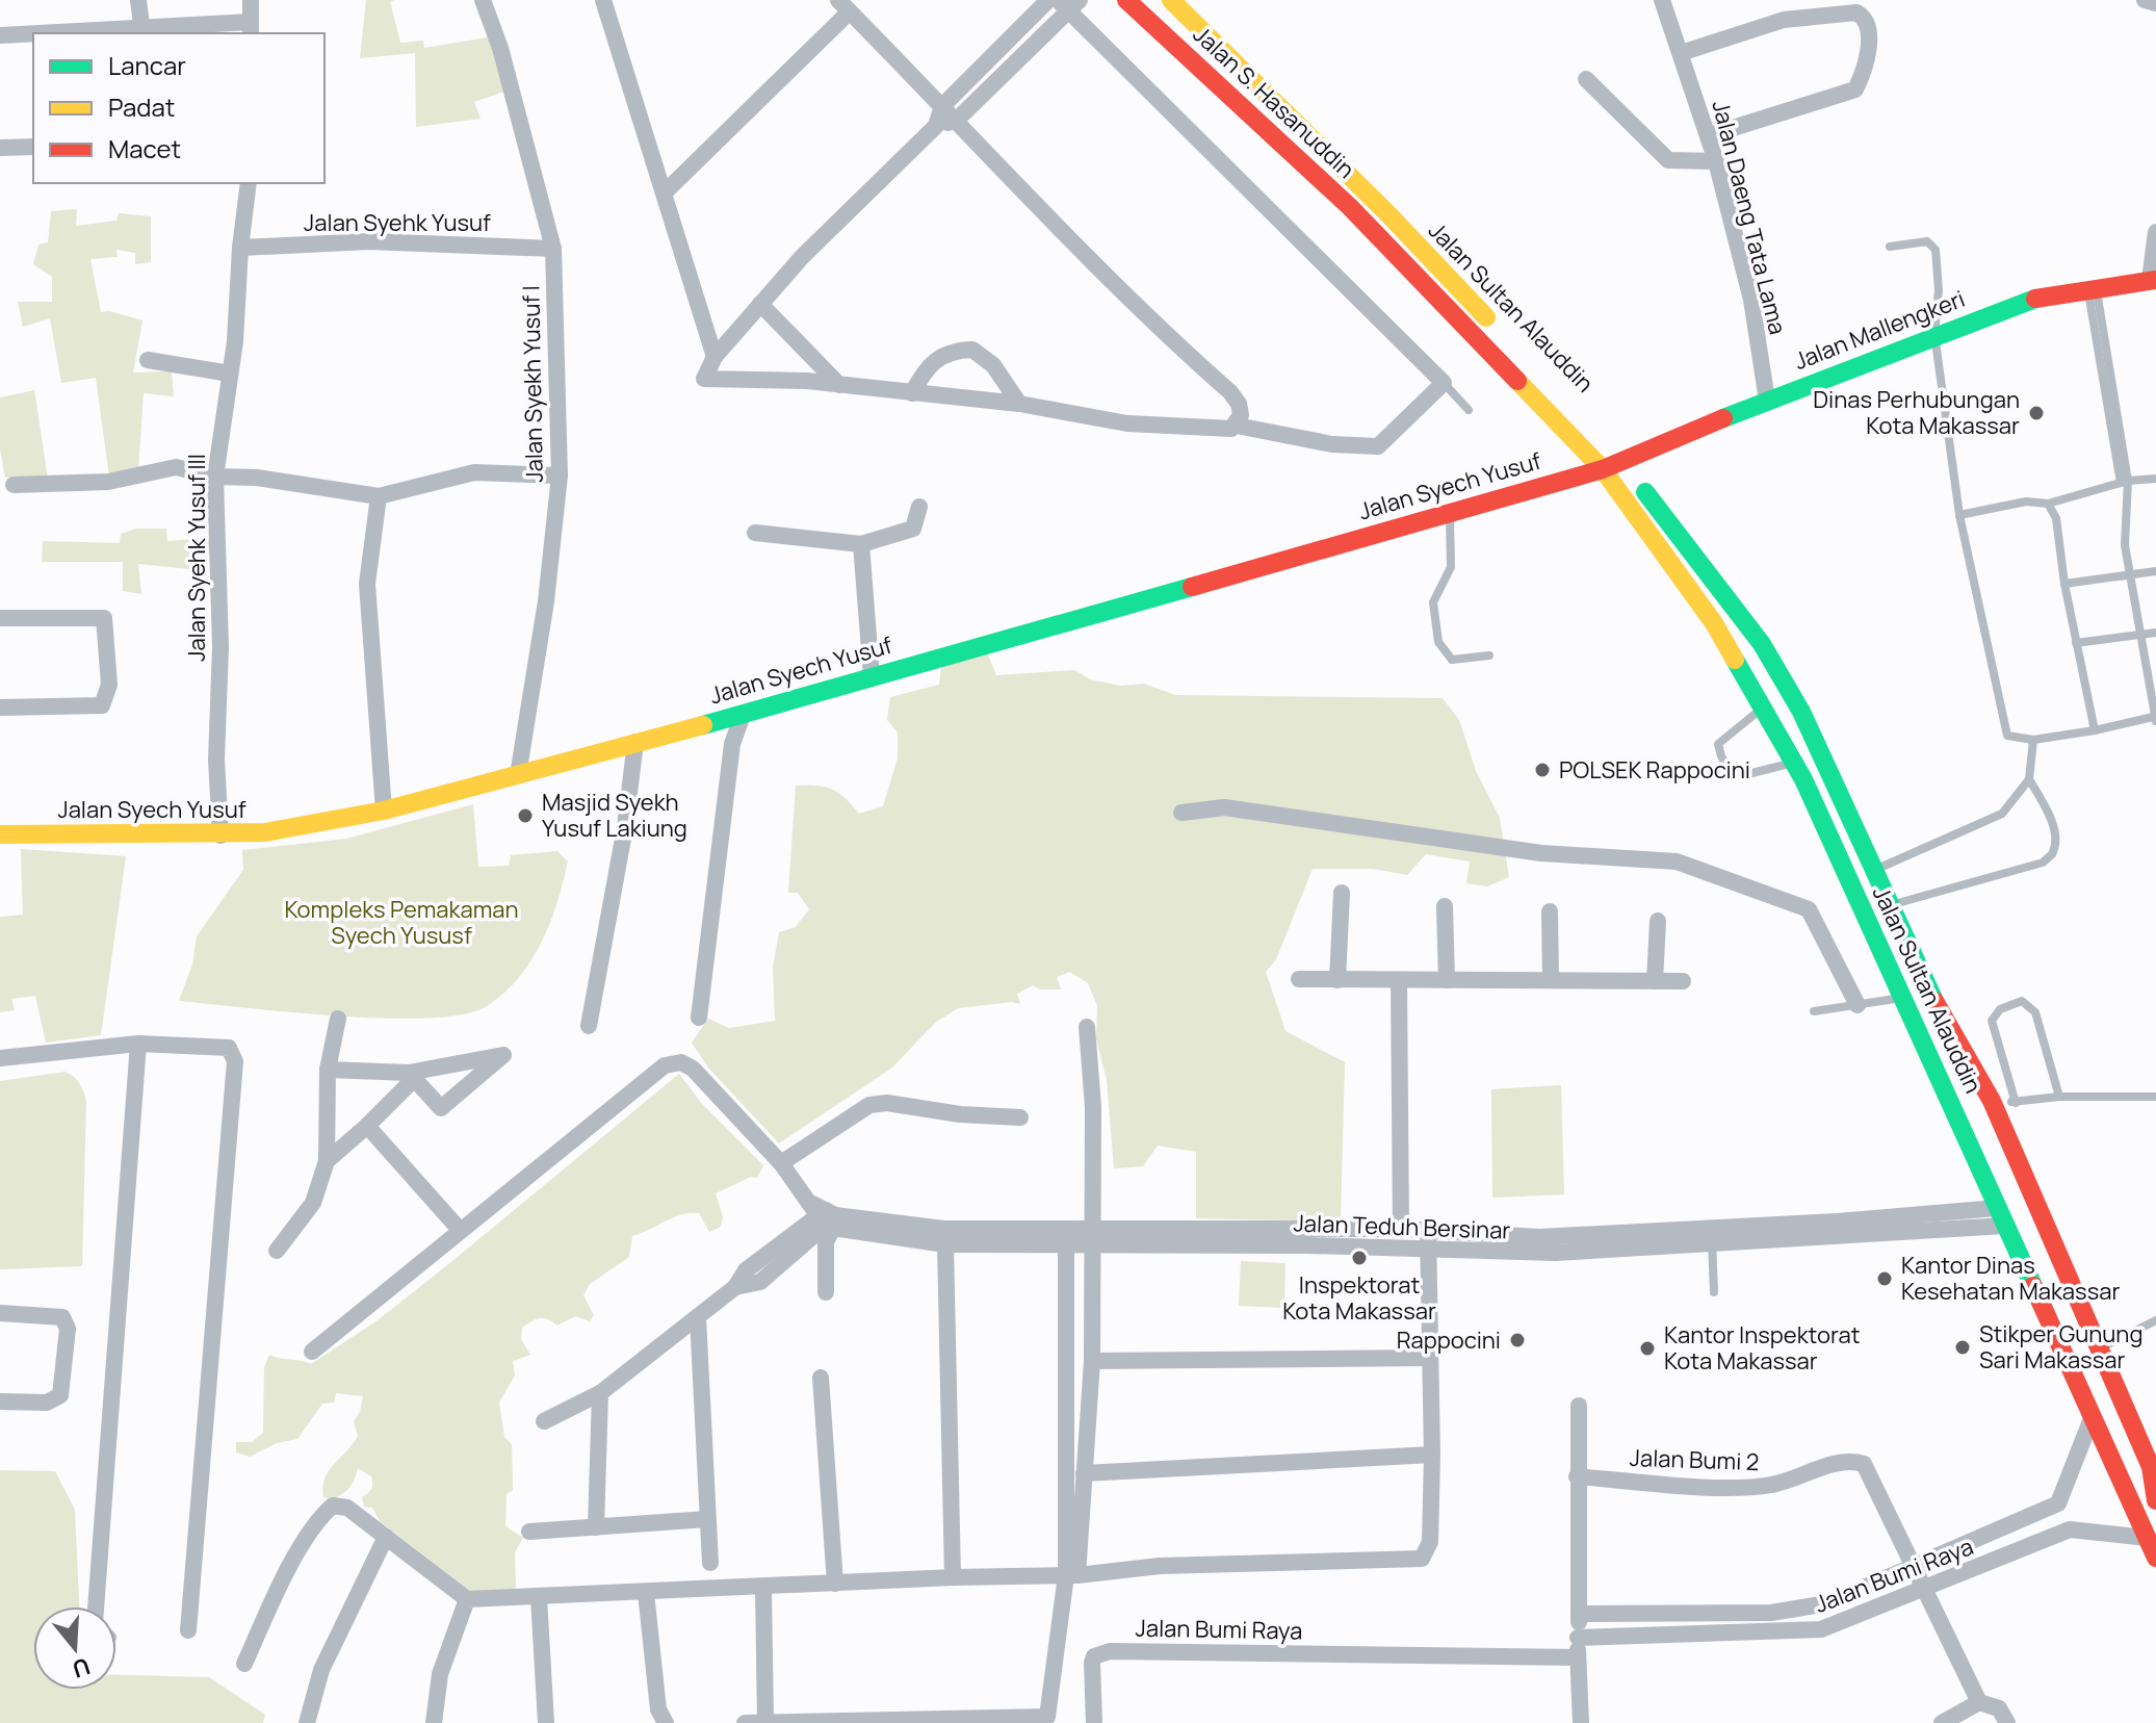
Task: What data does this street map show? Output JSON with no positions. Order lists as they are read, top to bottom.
{
  "streets": {
    "main road": [
      "Jalan S. Hasanuddin",
      "Jalan Sultan Alauddin",
      "Jalan Mallengkeri",
      "Jalan Syech Yusuf"
    ],
    "street": [
      "Jalan Daeng Tata Lama",
      "Jalan Syehk Yusuf",
      "Jalan Syekh Yusuf I",
      "Jalan Syehk Yusuf III",
      "Jalan Teduh Bersinar",
      "Jalan Bumi 2",
      "Jalan Bumi Raya"
    ]
  },
  "crossings": [
    ["Jalan S. Hasanuddin", "Jalan Sultan Alauddin"],
    ["Jalan Daeng Tata Lama", "Jalan Mallengkeri"],
    ["Jalan Syehk Yusuf", "Jalan Syekh Yusuf I"],
    ["Jalan Syehk Yusuf", "Jalan Syehk Yusuf III"],
    ["Jalan Sultan Alauddin", "Jalan Mallengkeri"],
    ["Jalan Sultan Alauddin", "Jalan Syech Yusuf"],
    ["Jalan Sultan Alauddin", "Jalan Teduh Bersinar"],
    ["Jalan Sultan Alauddin", "Jalan Bumi Raya"],
    ["Jalan Mallengkeri", "Jalan Syech Yusuf"],
    ["Jalan Syekh Yusuf I", "Jalan Syech Yusuf"],
    ["Jalan Syech Yusuf", "Jalan Syehk Yusuf III"],
    ["Jalan Bumi 2", "Jalan Bumi Raya"]
  ],
  "parks": ["Kompleks Pemakaman Syech Yususf"],
  "places": [
    "Dinas Perhubungan Kota Makassar",
    "POLSEK Rappocini",
    "Masjid Syekh Yusuf Lakiung",
    "Inspektorat Kota Makassar",
    "Kantor Dinas Kesehatan Makassar",
    "Rappocini",
    "Stikper Gunung Sari Makassar",
    "Kantor Inspektorat Kota Makassar"
  ],
  "legend": ["Lancar", "Padat", "Macet"],
  "north": "bottom"
}
